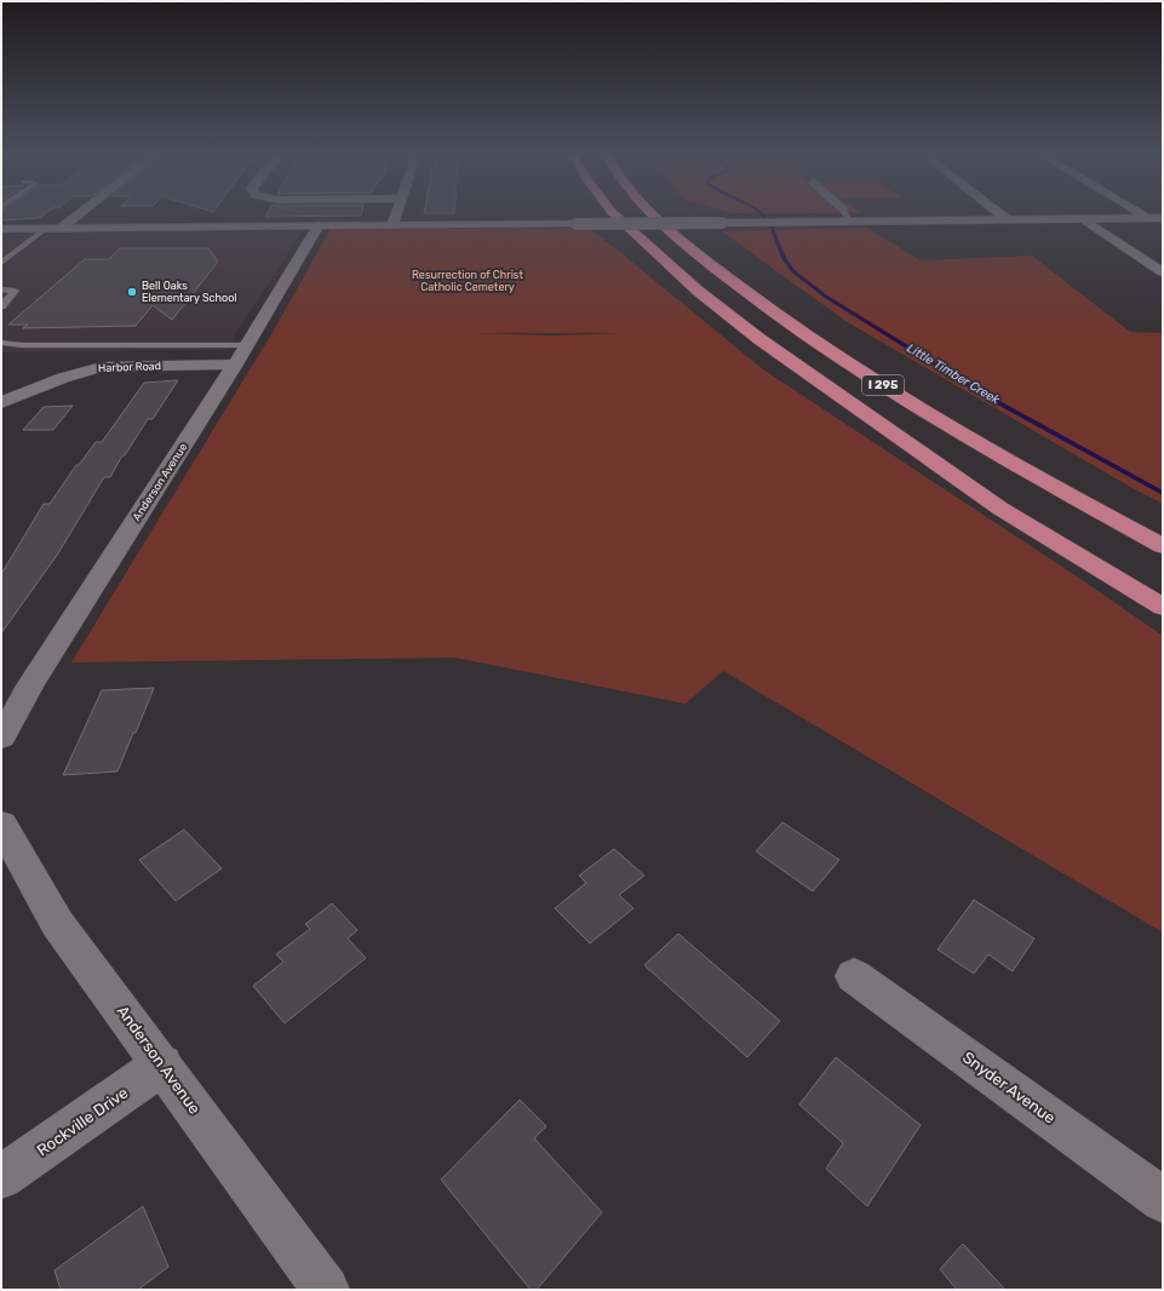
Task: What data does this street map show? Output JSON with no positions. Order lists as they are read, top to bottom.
{
  "streets": {
    "highway": ["I 295"],
    "street": [
      "Harbor Road",
      "Anderson Avenue",
      "Snyder Avenue",
      "Rockville Drive"
    ]
  },
  "crossings": [
    ["Harbor Road", "Anderson Avenue"],
    ["Anderson Avenue", "Rockville Drive"]
  ],
  "water": ["Little Timber Creek"],
  "parks": ["Resurrection of Christ Catholic Cemetery"],
  "places": ["Bell Oaks Elementary School"]
}
